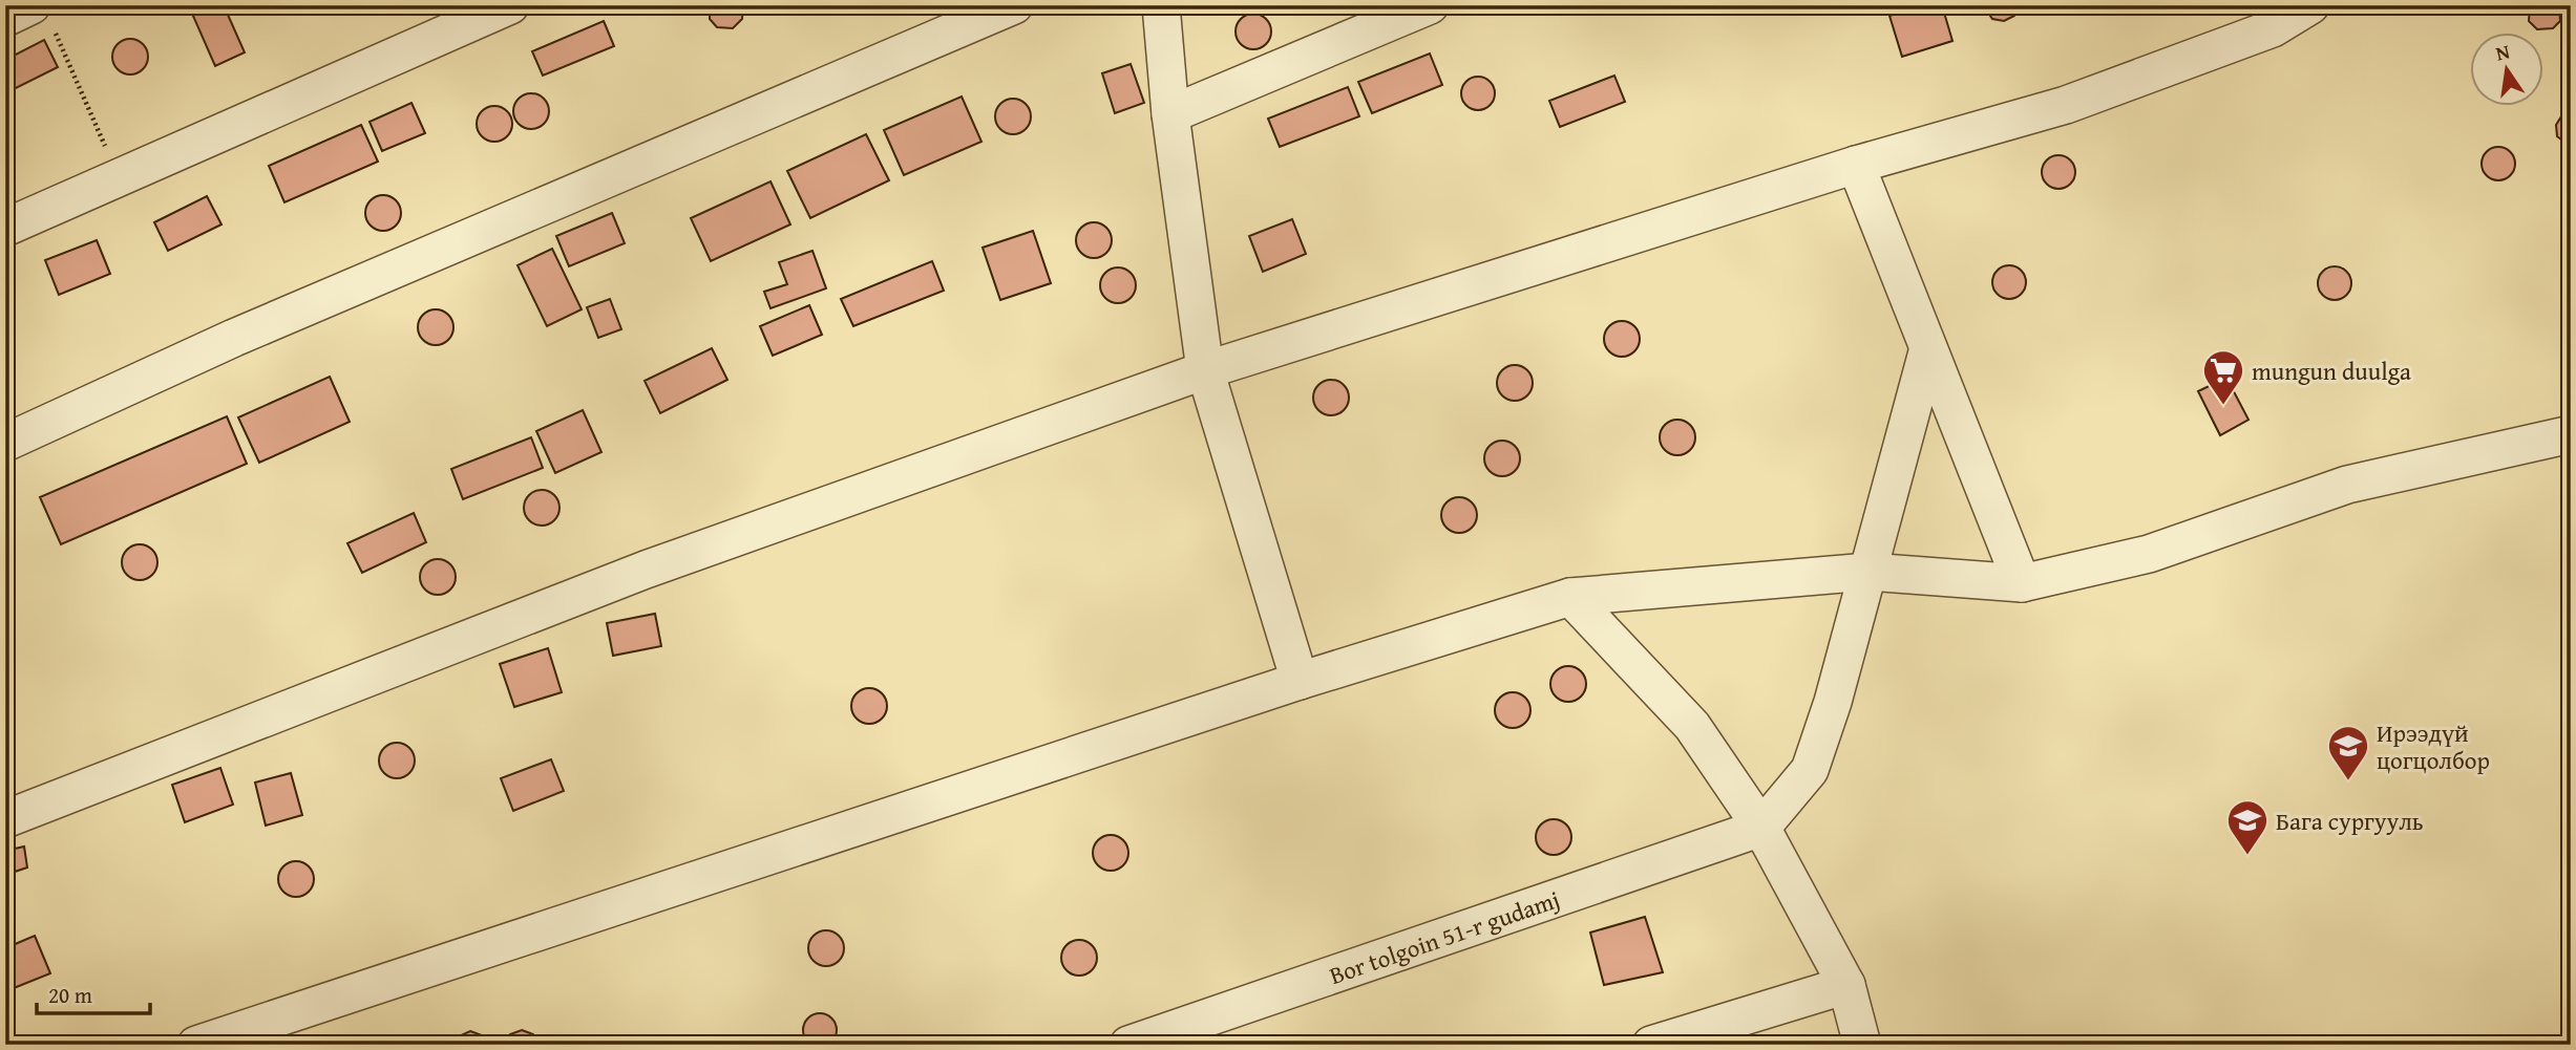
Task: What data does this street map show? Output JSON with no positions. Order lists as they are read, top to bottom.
{
  "streets": {
    "street": ["Bor tolgoin 51-r gudamj"]
  },
  "places": {
    "supermarket": ["mungun duulga"],
    "school or university": ["Ирээдүй цогцолбор", "Бага сургууль"]
  },
  "scale_bar": "20 m",
  "north": "top"
}
